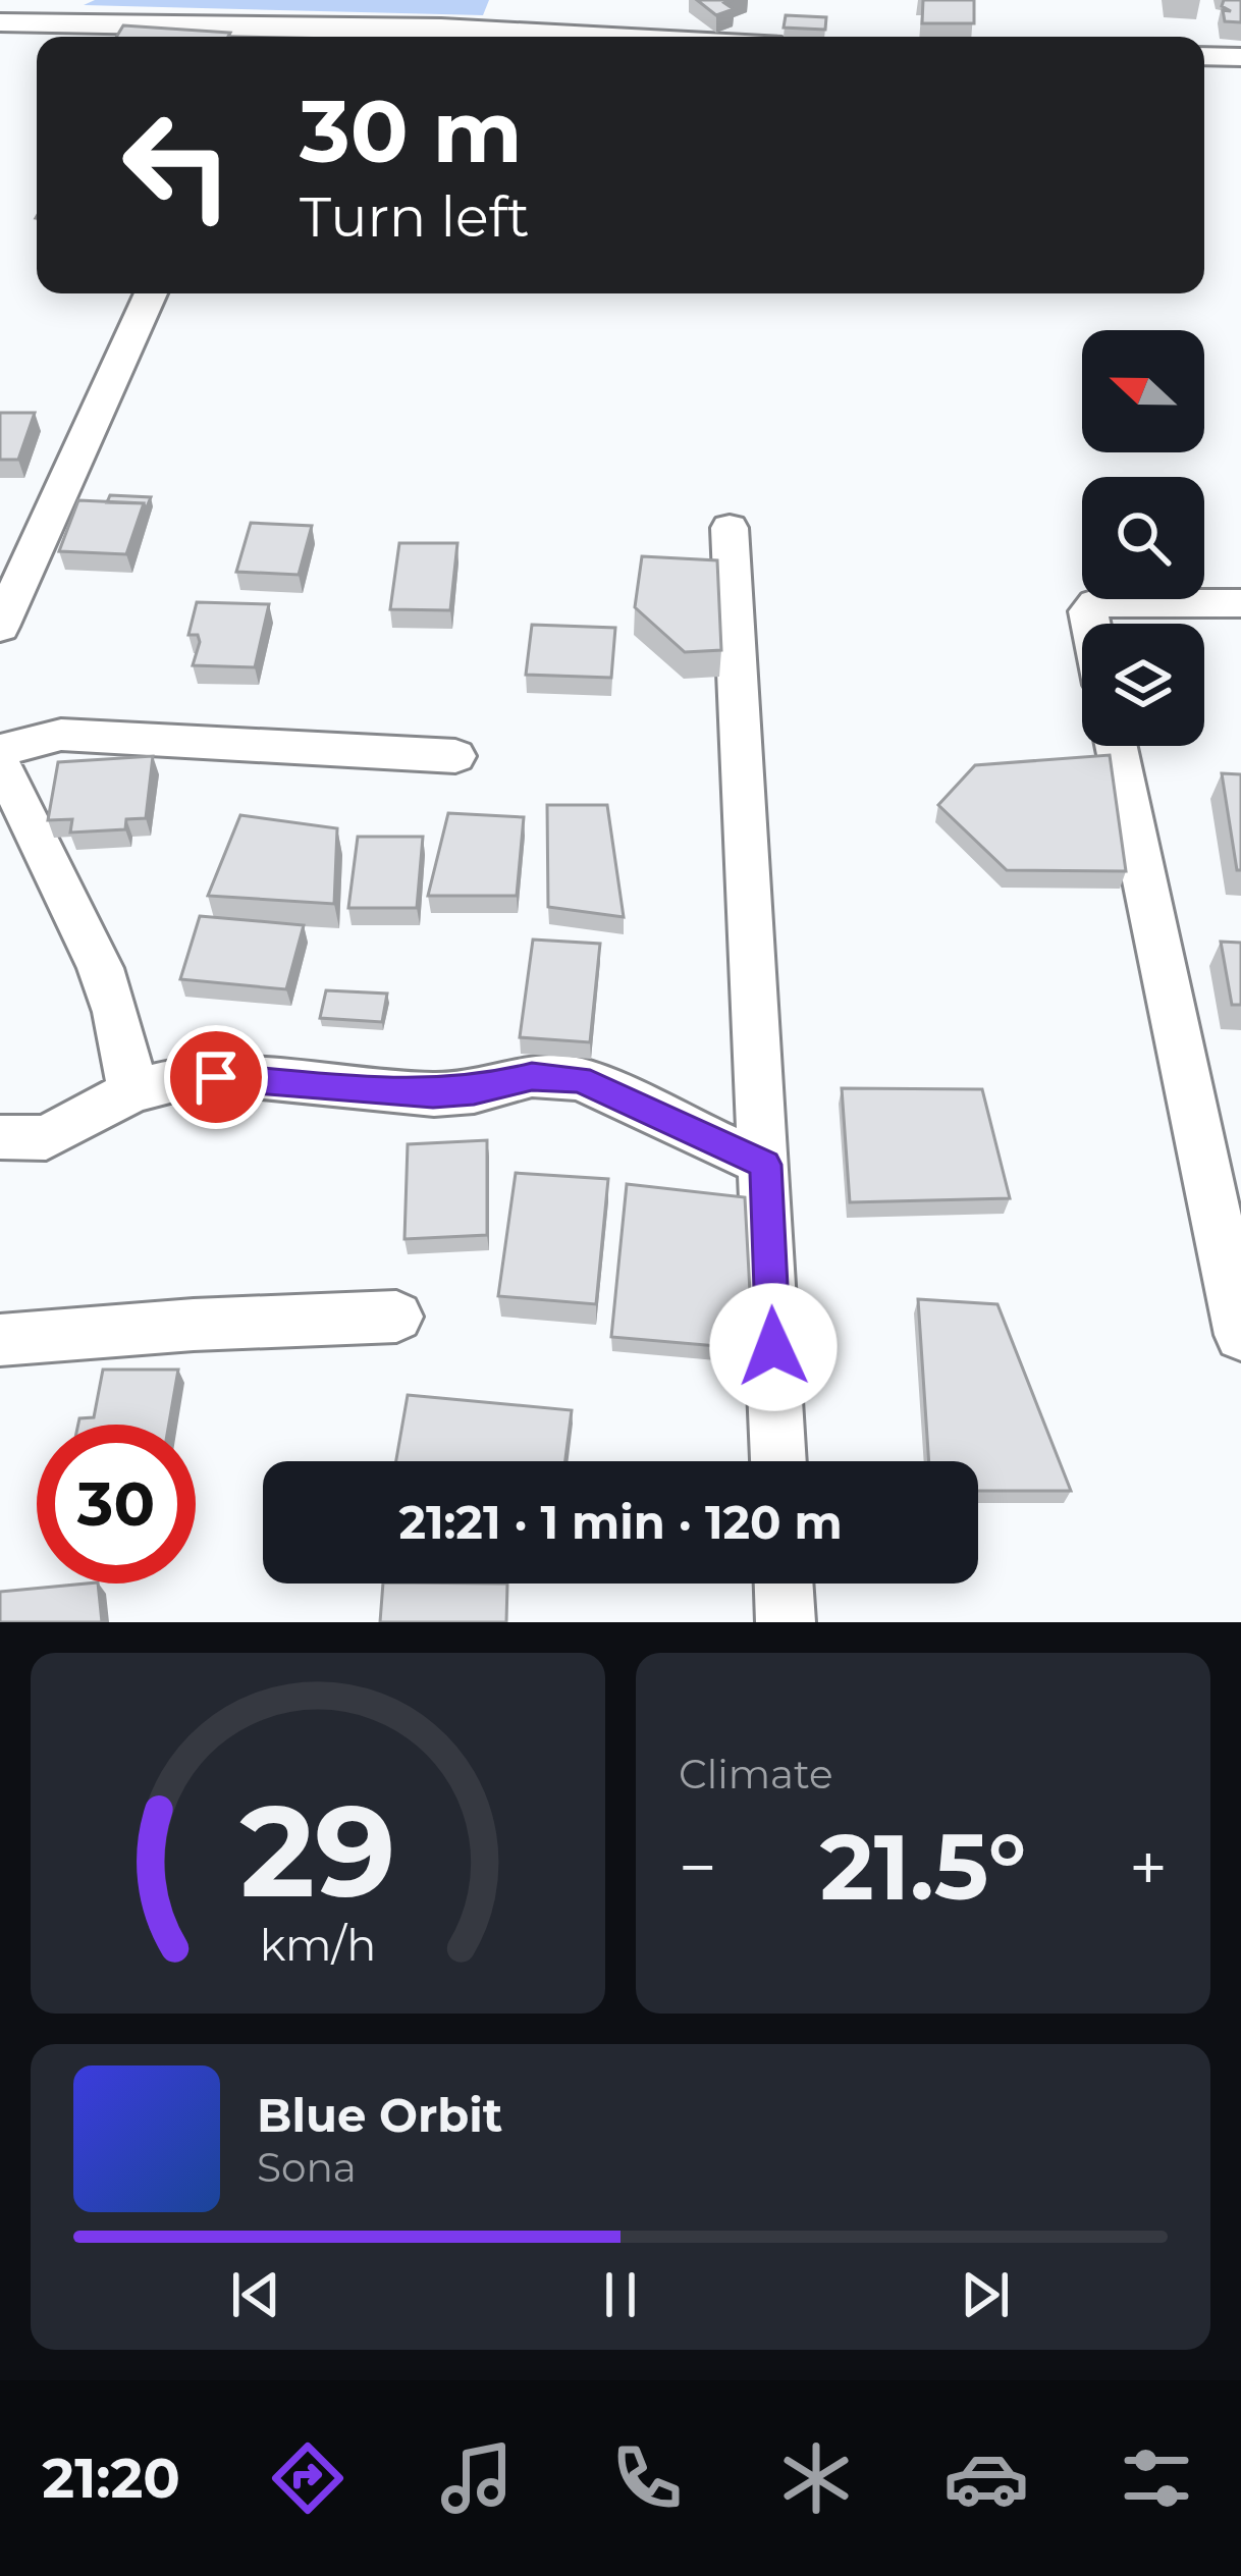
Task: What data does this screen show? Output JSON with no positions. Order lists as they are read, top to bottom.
{
  "north": "left",
  "page": {
    "turn": ["30 m", "Turn left"],
    "limit": "30",
    "trip": "21:21 · 1 min · 120 m",
    "tile": "Climate",
    "heat": ["−", "21.5°", "+"],
    "song": ["Blue Orbit", "Sona"],
    "tabs": "21:20",
    "gauge": ["29", "km/h"]
  }
}
